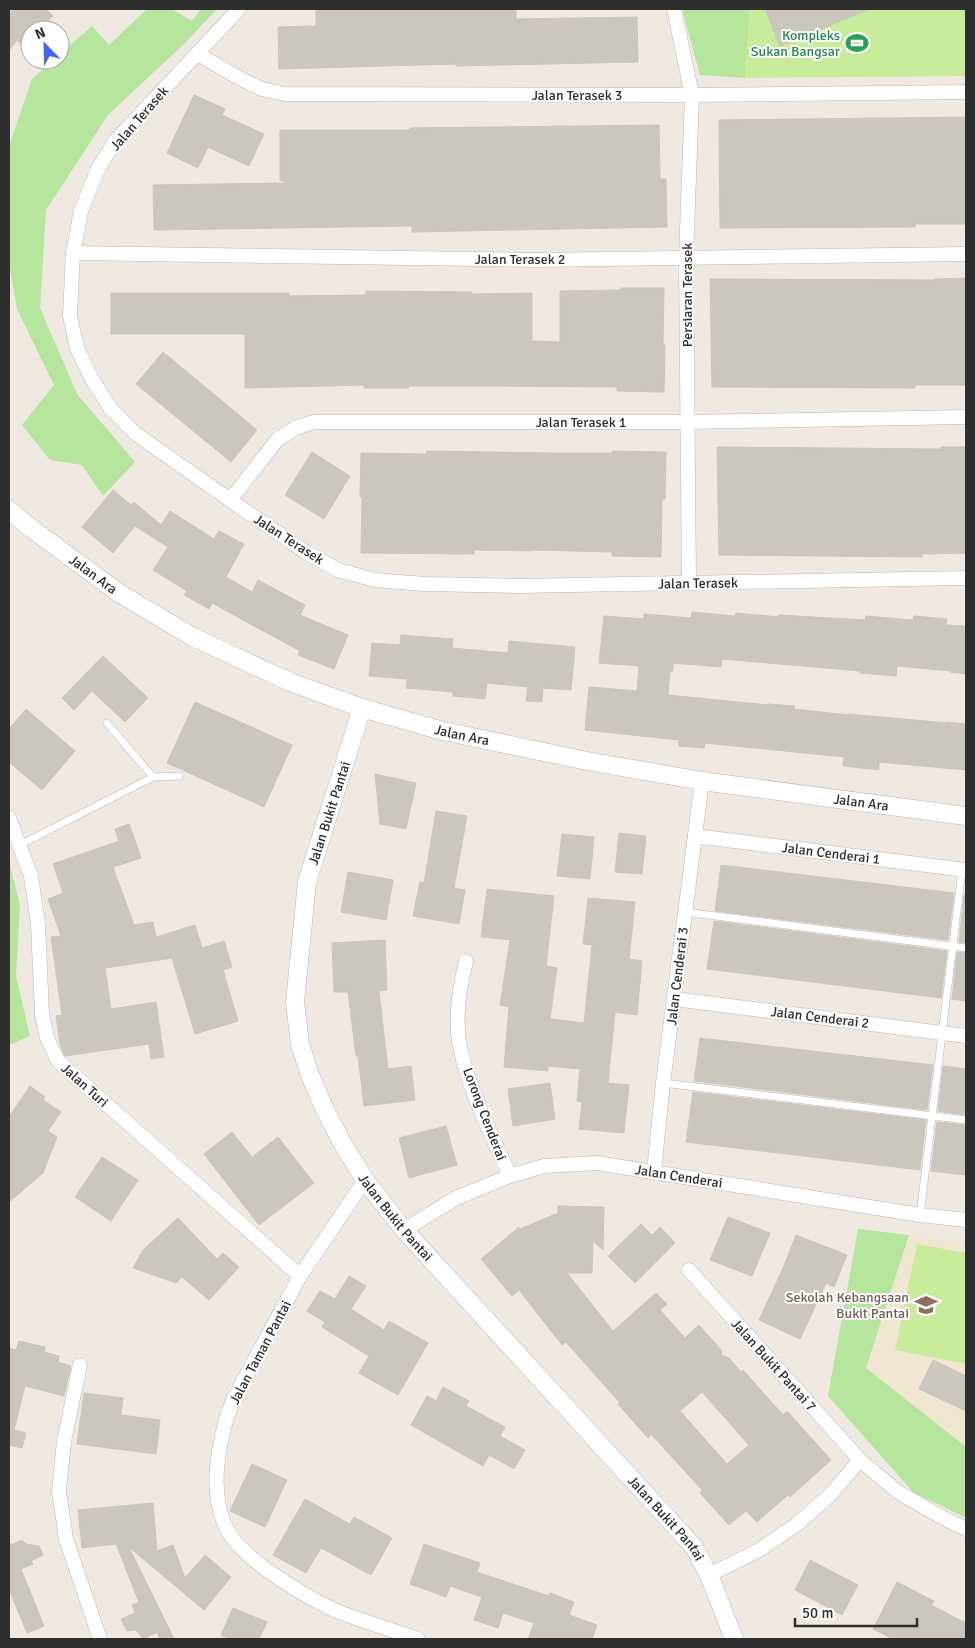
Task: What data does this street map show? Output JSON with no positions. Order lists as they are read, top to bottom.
{
  "streets": {
    "street": [
      "Jalan Terasek 3",
      "Jalan Terasek",
      "Jalan Terasek 2",
      "Persiaran Terasek",
      "Jalan Terasek 1",
      "Jalan Ara",
      "Jalan Bukit Pantai",
      "Jalan Cenderai 1",
      "Jalan Cenderai 3",
      "Jalan Cenderai 2",
      "Jalan Turi",
      "Lorong Cenderai",
      "Jalan Cenderai",
      "Jalan Taman Pantai",
      "Jalan Bukit Pantai 7"
    ]
  },
  "crossings": [
    ["Jalan Terasek 3", "Jalan Terasek"],
    ["Jalan Terasek 3", "Persiaran Terasek"],
    ["Jalan Terasek", "Jalan Terasek 2"],
    ["Jalan Terasek", "Persiaran Terasek"],
    ["Jalan Terasek", "Jalan Terasek 1"],
    ["Jalan Terasek 2", "Persiaran Terasek"],
    ["Persiaran Terasek", "Jalan Terasek 1"],
    ["Jalan Ara", "Jalan Bukit Pantai"],
    ["Jalan Ara", "Jalan Cenderai 3"],
    ["Jalan Bukit Pantai", "Jalan Cenderai"],
    ["Jalan Bukit Pantai", "Jalan Taman Pantai"],
    ["Jalan Cenderai 1", "Jalan Cenderai 3"],
    ["Jalan Cenderai 3", "Jalan Cenderai 2"],
    ["Jalan Cenderai 3", "Jalan Cenderai"],
    ["Jalan Turi", "Jalan Taman Pantai"],
    ["Lorong Cenderai", "Jalan Cenderai"]
  ],
  "places": {
    "sports": ["Kompleks Sukan Bangsar"],
    "school or university": ["Sekolah Kebangsaan Bukit Pantai"]
  },
  "scale_bar": "50 m",
  "north": "top left"
}
